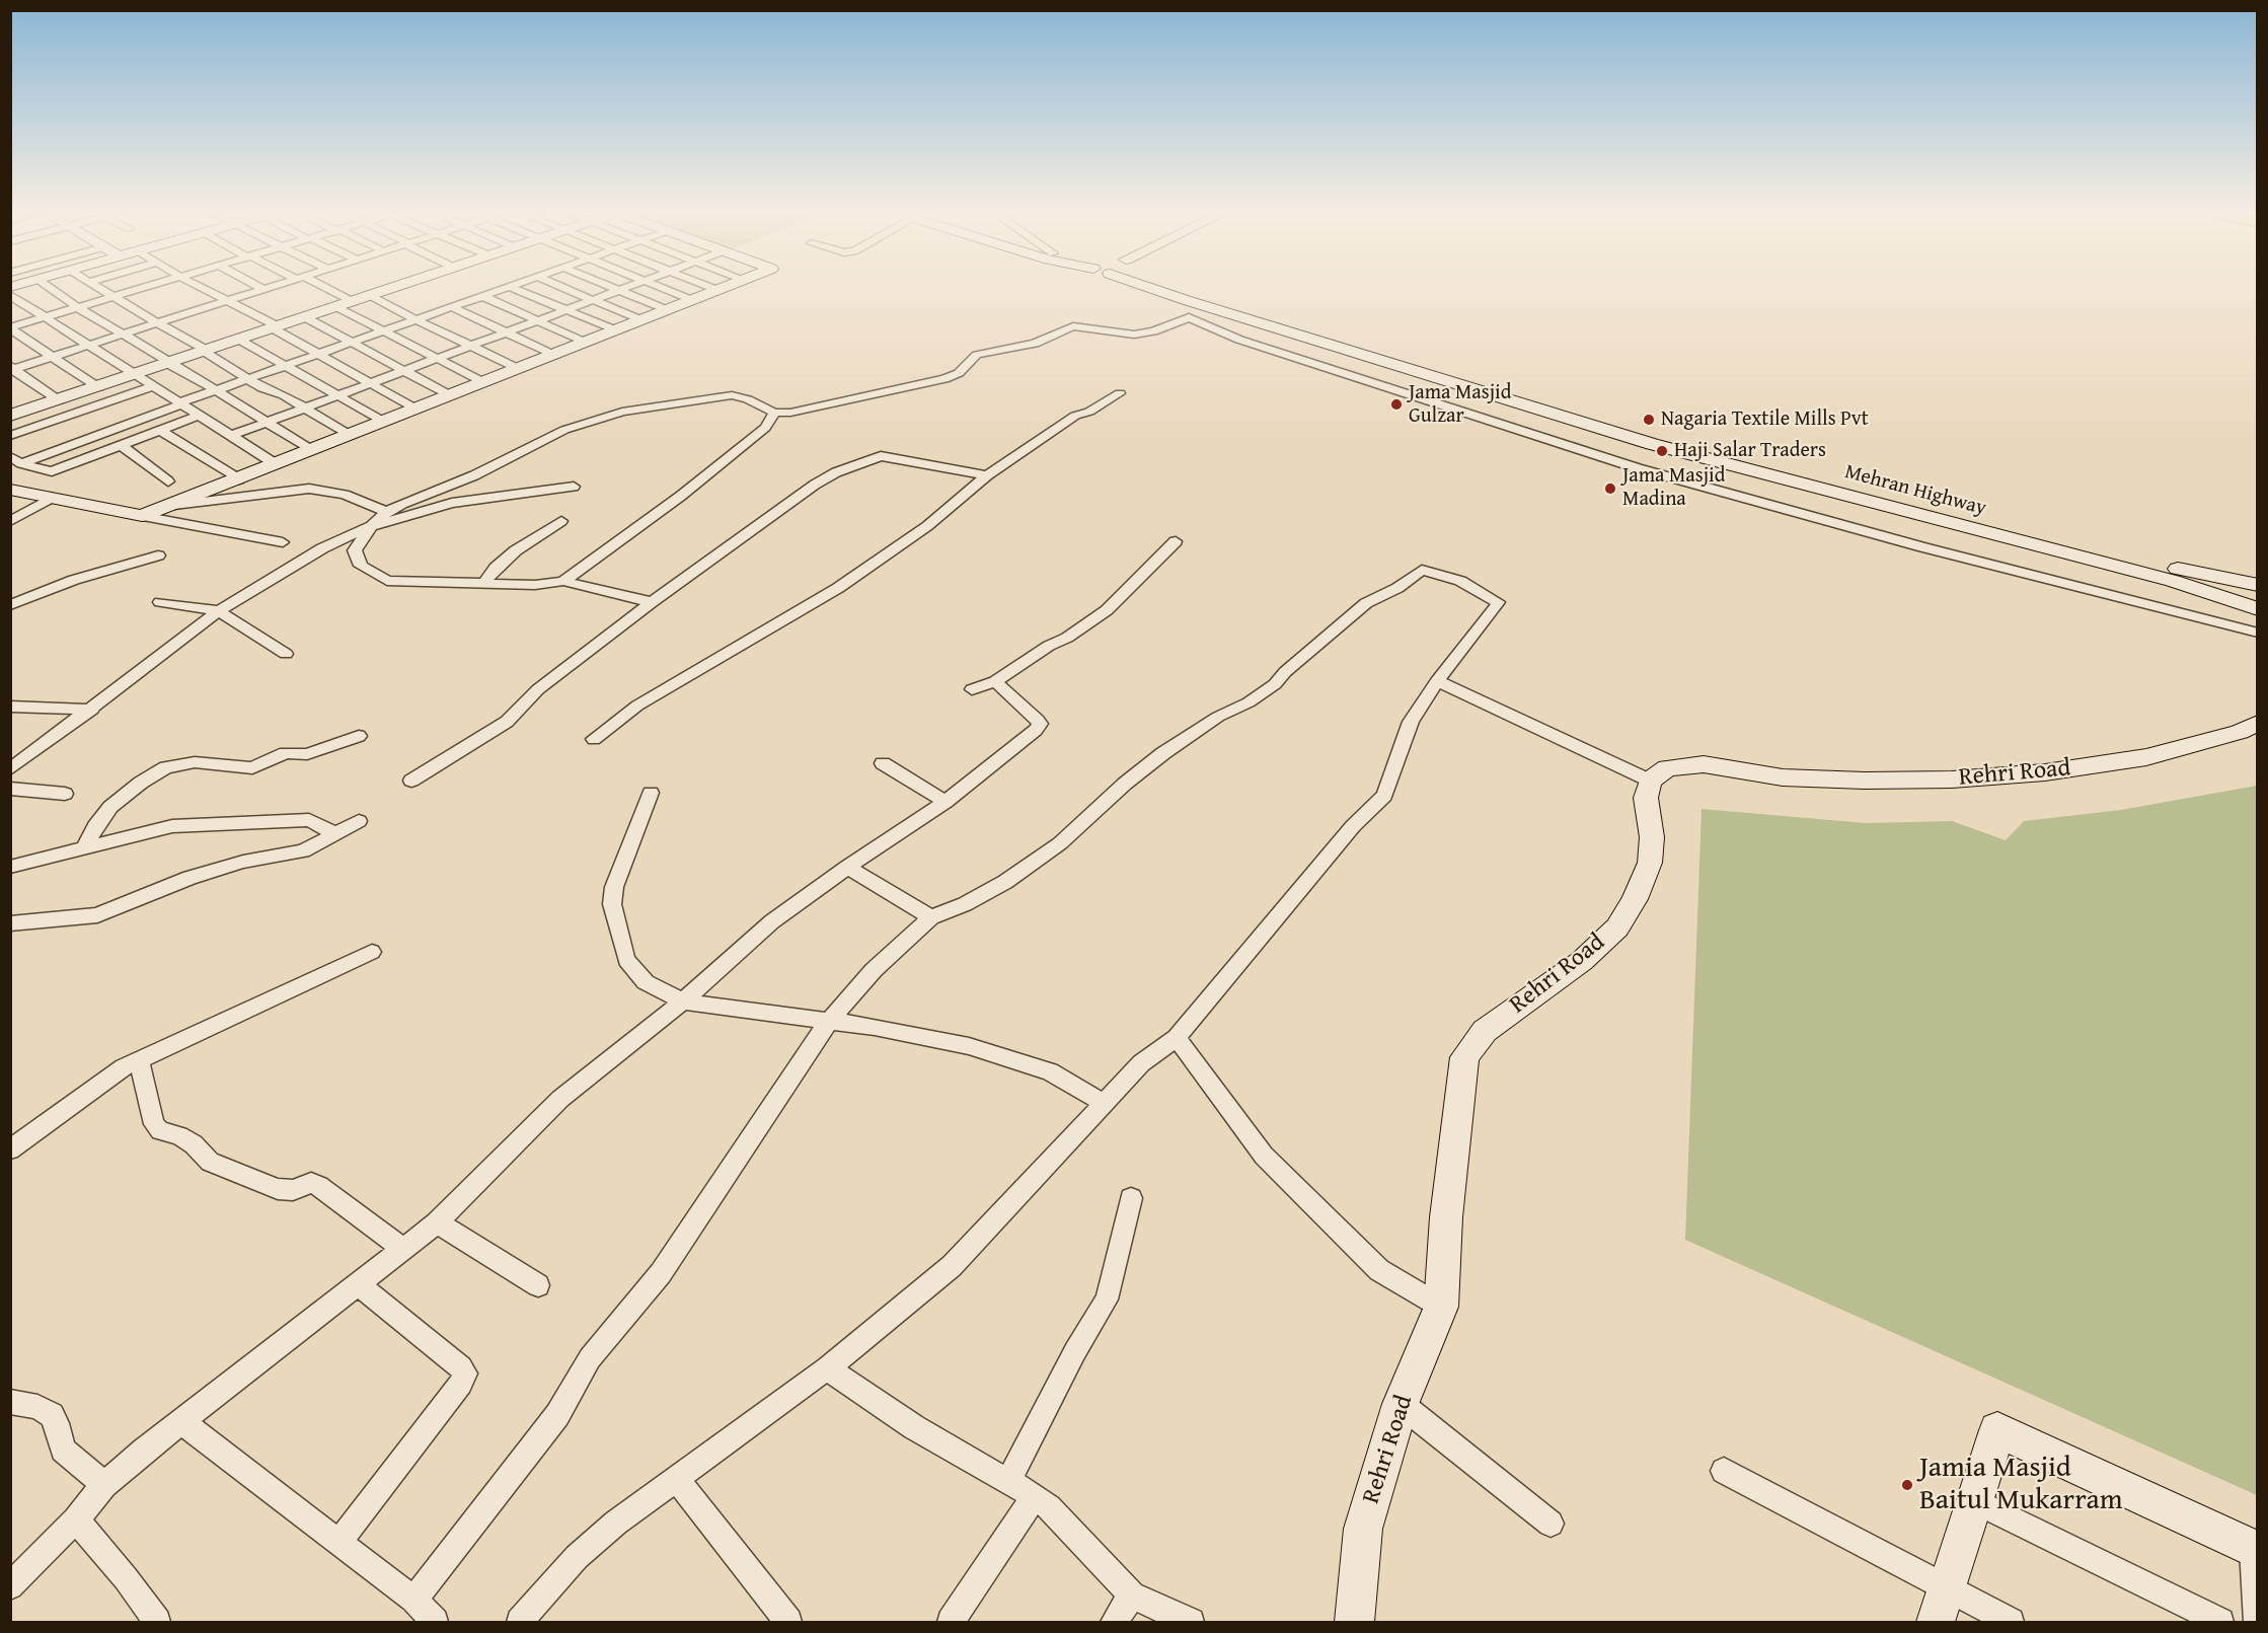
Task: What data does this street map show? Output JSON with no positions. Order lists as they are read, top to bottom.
{
  "streets": {
    "street": ["Mehran Highway", "Rehri Road"]
  },
  "places": [
    "Jama Masjid Gulzar",
    "Nagaria Textile Mills Pvt",
    "Haji Salar Traders",
    "Jama Masjid Madina",
    "Jamia Masjid Baitul Mukarram"
  ]
}
